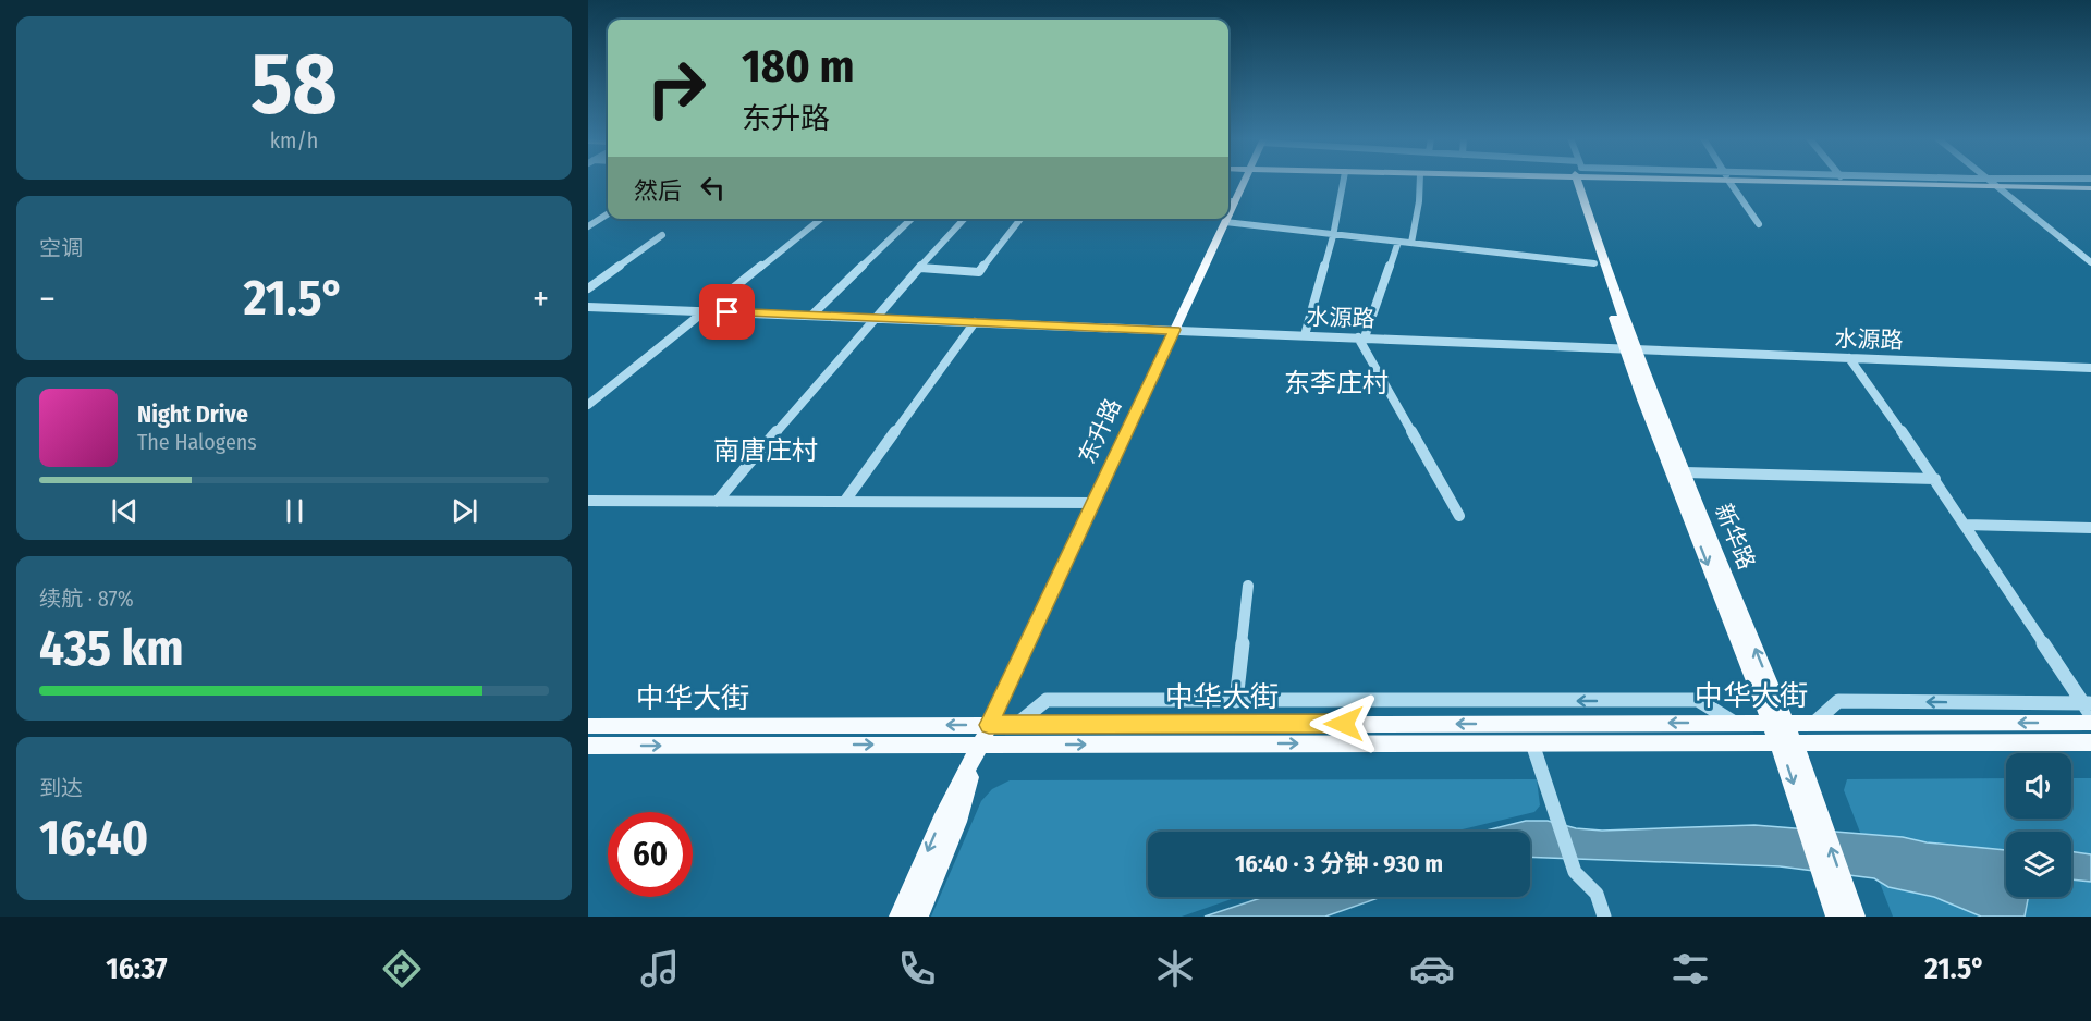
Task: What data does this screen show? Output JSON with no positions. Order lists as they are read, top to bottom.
{
  "streets": {
    "main road": ["东升路", "新华路", "中华大街"],
    "street": ["水源路"]
  },
  "crossings": [
    ["水源路", "东升路"],
    ["水源路", "新华路"],
    ["东升路", "中华大街"],
    ["新华路", "中华大街"]
  ],
  "districts": ["东李庄村", "南唐庄村"],
  "page": {
    "tile": [
      ["58", "km/h"],
      "空调",
      ["续航 · 87%", "435 km"],
      ["到达", "16:40"]
    ],
    "turn": ["180 m", "东升路"],
    "then": "然后",
    "heat": ["−", "21.5°", "+"],
    "song": ["Night Drive", "The Halogens"],
    "limit": "60",
    "trip": "16:40 · 3 分钟 · 930 m",
    "tabs": ["16:37", "21.5°"]
  }
}
